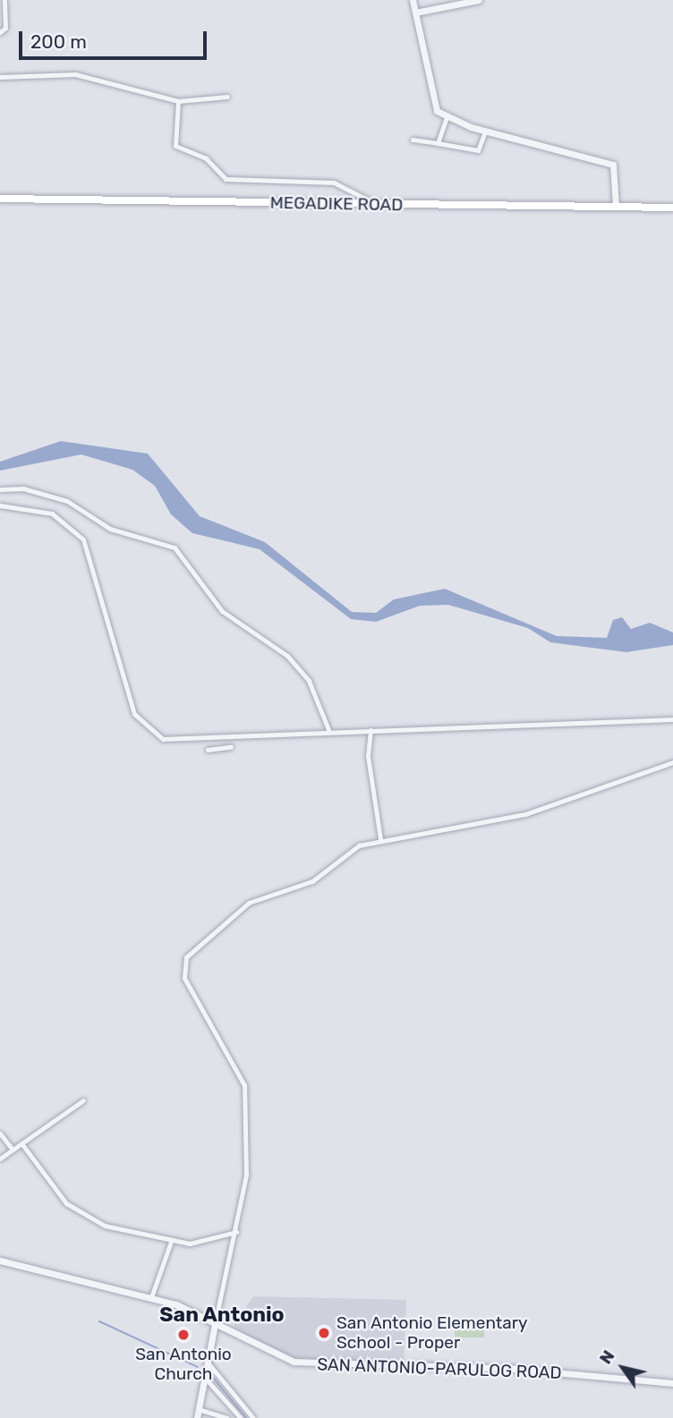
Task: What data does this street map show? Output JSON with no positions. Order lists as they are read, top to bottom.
{
  "streets": {
    "main road": ["MEGADIKE ROAD"],
    "street": ["SAN ANTONIO-PARULOG ROAD"]
  },
  "districts": ["San Antonio"],
  "places": ["San Antonio Elementary School - Proper", "San Antonio Church"],
  "scale_bar": "200 m",
  "north": "top left"
}
